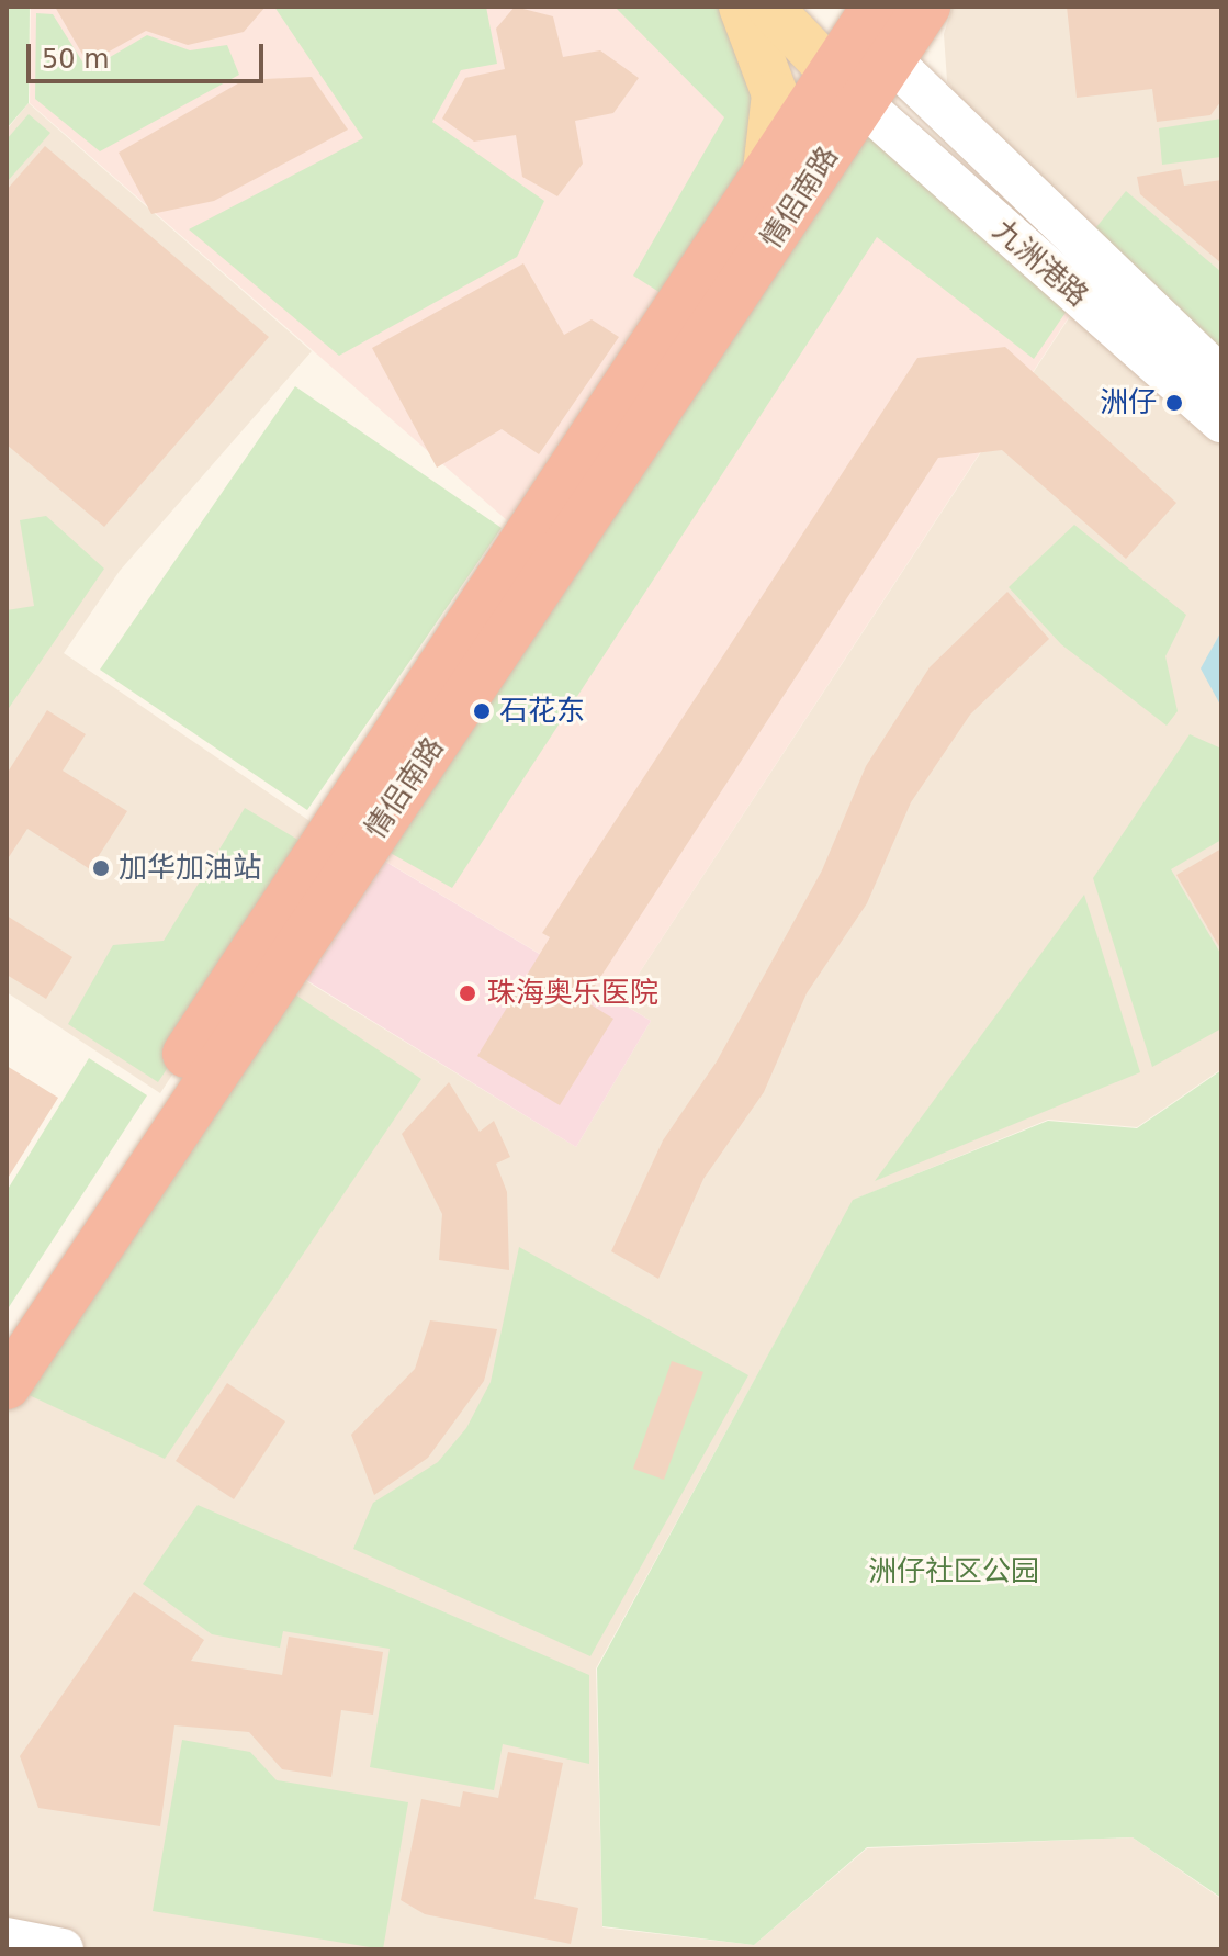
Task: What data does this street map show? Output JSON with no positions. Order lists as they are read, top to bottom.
{
  "streets": {
    "highway": ["情侣南路"],
    "street": ["九洲港路"]
  },
  "crossings": [
    ["情侣南路", "九洲港路"]
  ],
  "parks": ["洲仔社区公园"],
  "places": [
    "洲仔",
    "石花东",
    "加华加油站",
    "珠海奥乐医院"
  ],
  "scale_bar": "50 m"
}
